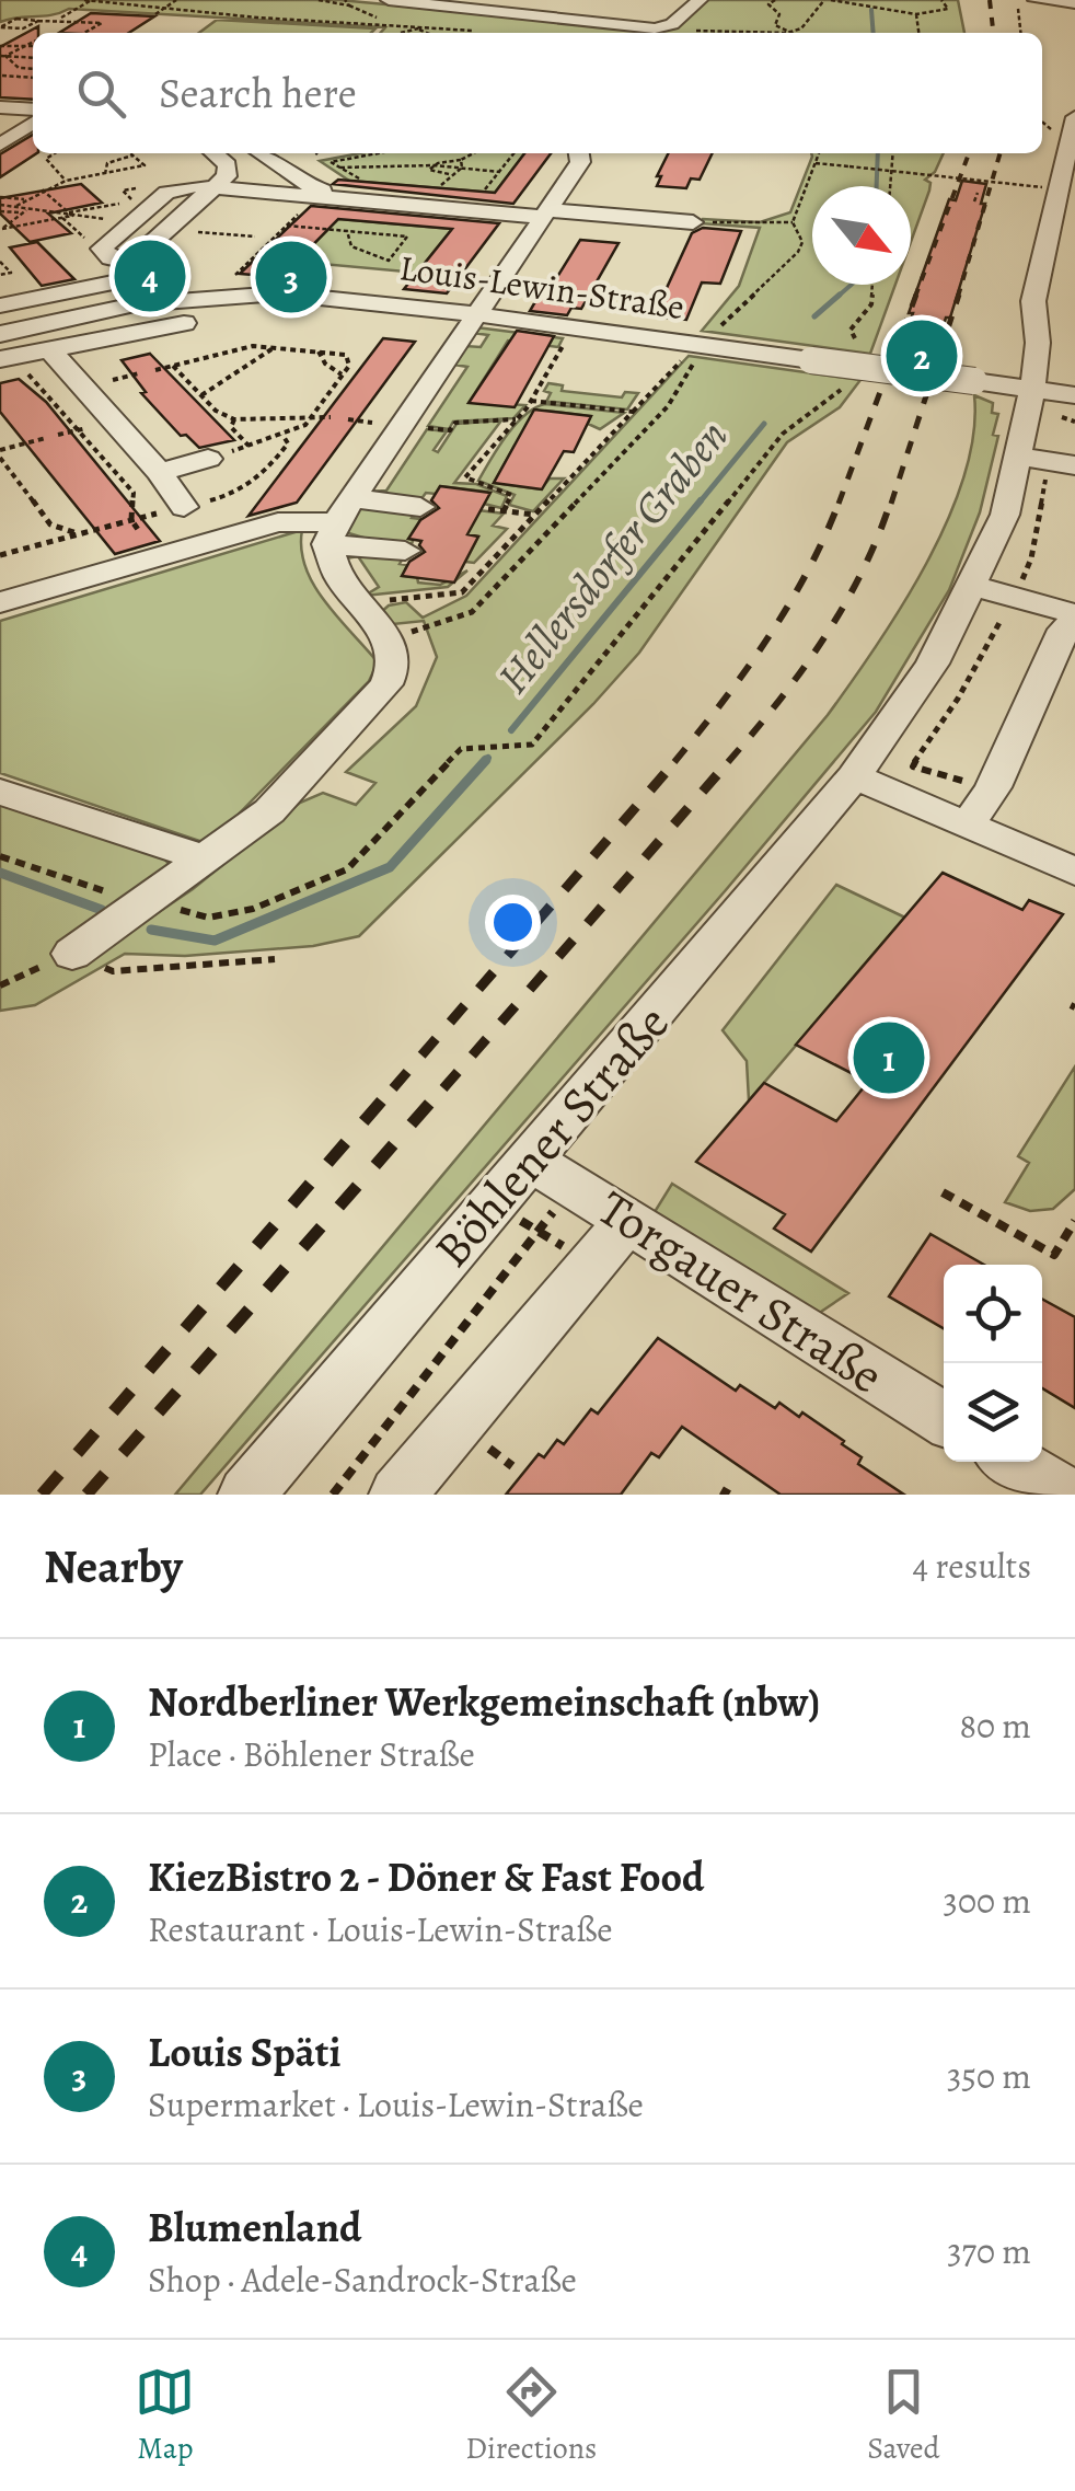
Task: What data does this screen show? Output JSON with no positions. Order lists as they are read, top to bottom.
{
  "streets": {
    "street": ["Louis-Lewin-Straße", "Böhlener Straße", "Torgauer Straße"]
  },
  "crossings": [
    ["Louis-Lewin-Straße", "Böhlener Straße"],
    ["Böhlener Straße", "Torgauer Straße"]
  ],
  "water": ["Hellersdorfer Graben"],
  "north": "bottom right",
  "page": {
    "search": "Search here",
    "pins": [
      "4",
      "3",
      "2",
      "1"
    ],
    "heading": ["Nearby", "4 results"],
    "list": [
      {
        "mark": "1",
        "name": "Nordberliner Werkgemeinschaft (nbw)",
        "note": "Place · Böhlener Straße",
        "value": "80 m"
      },
      {
        "mark": "2",
        "name": "KiezBistro 2 - Döner & Fast Food",
        "note": "Restaurant · Louis-Lewin-Straße",
        "value": "300 m"
      },
      {
        "mark": "3",
        "name": "Louis Späti",
        "note": "Supermarket · Louis-Lewin-Straße",
        "value": "350 m"
      },
      {
        "mark": "4",
        "name": "Blumenland",
        "note": "Shop · Adele-Sandrock-Straße",
        "value": "370 m"
      }
    ],
    "nav": ["Map", "Directions", "Saved"]
  }
}
